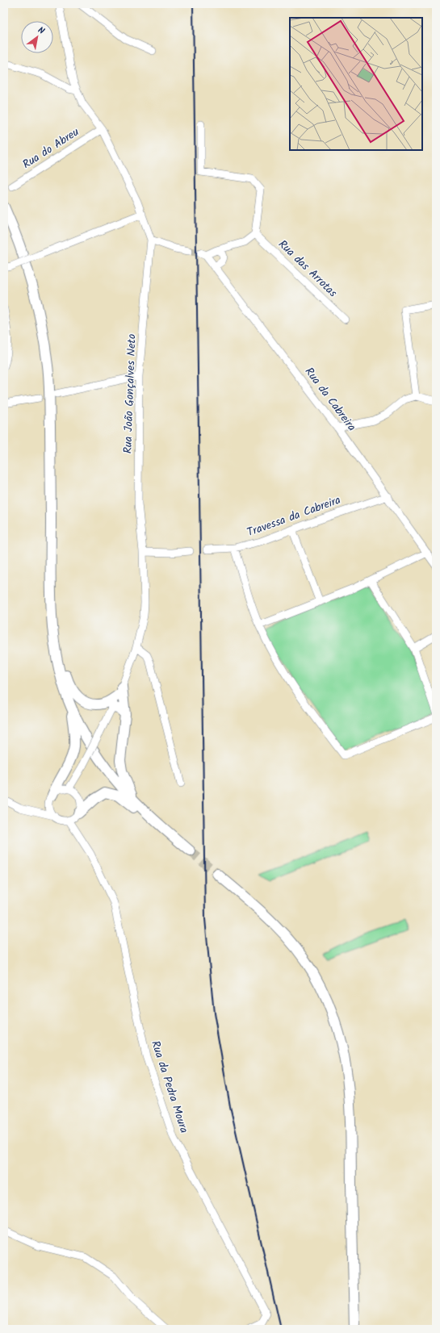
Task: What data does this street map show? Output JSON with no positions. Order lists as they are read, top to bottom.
{
  "streets": {
    "street": [
      "Rua do Abreu",
      "Rua das Arrotas",
      "Rua João Gonçalves Neto",
      "Rua da Cabreira",
      "Travessa da Cabreira",
      "Rua da Pedra Moura"
    ]
  },
  "crossings": [
    ["Rua do Abreu", "Rua João Gonçalves Neto"],
    ["Rua da Cabreira", "Travessa da Cabreira"]
  ],
  "north": "top right"
}
